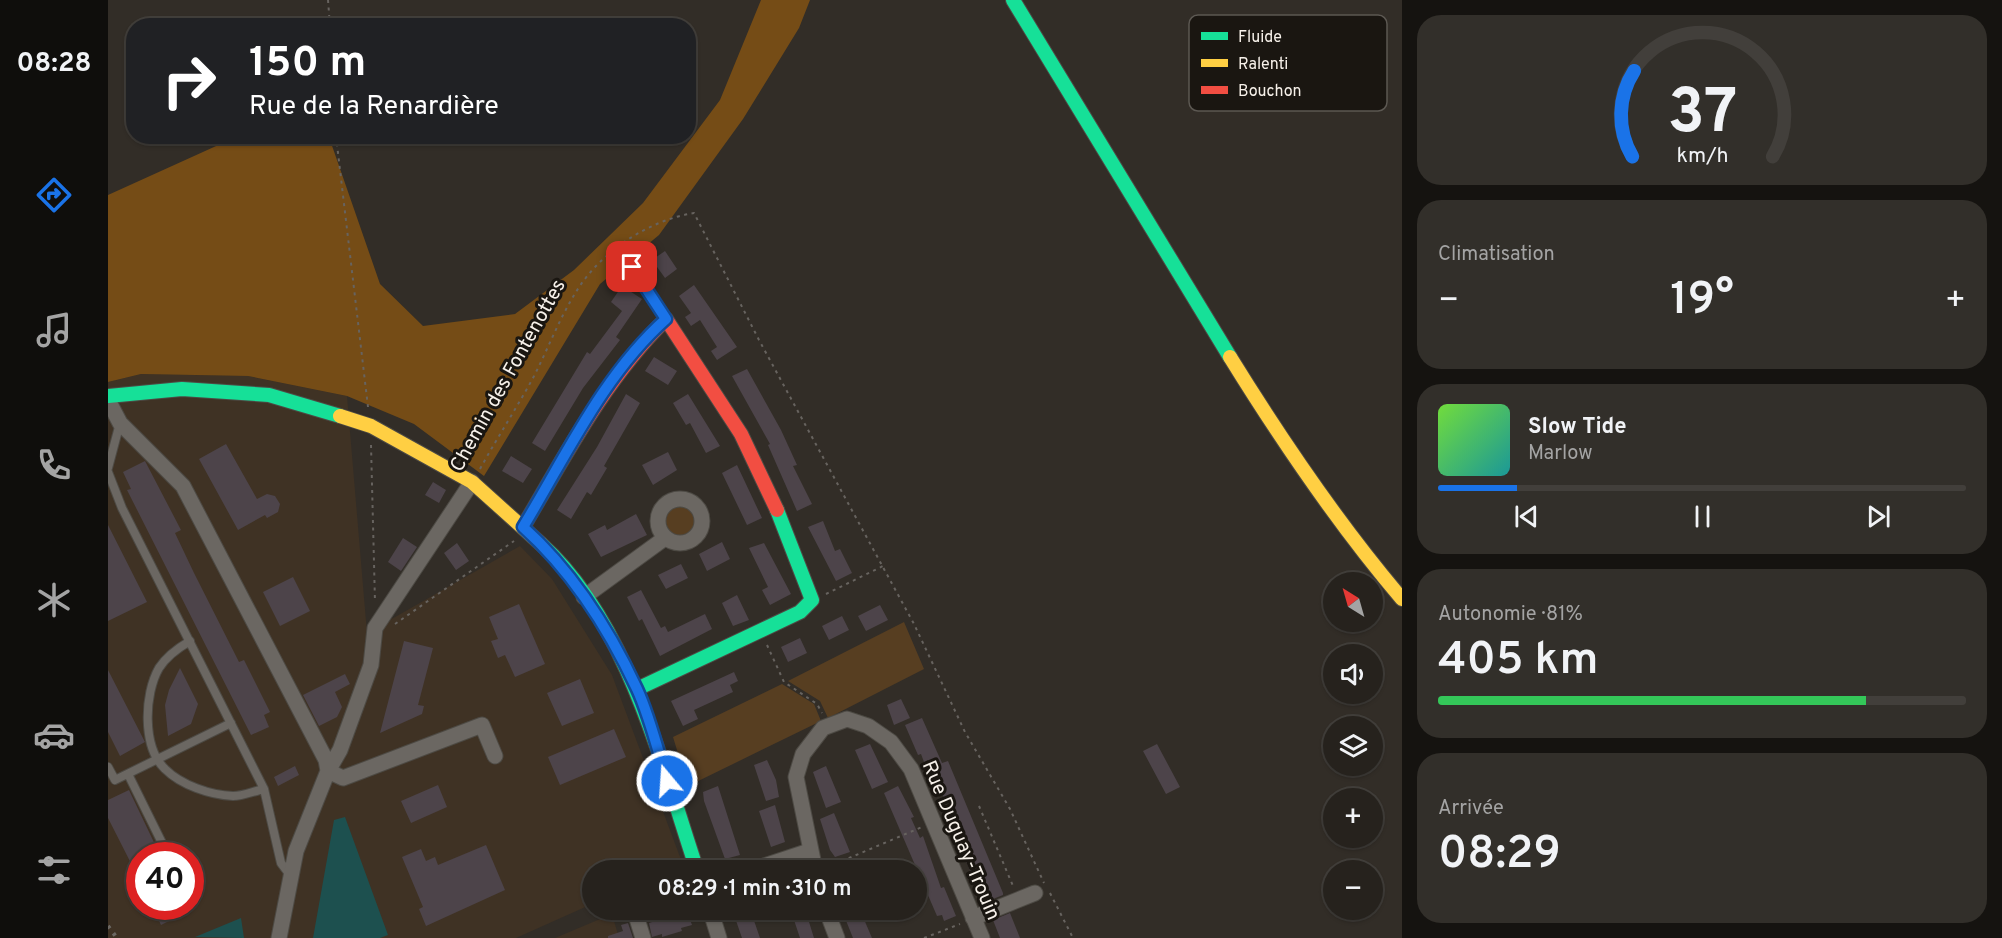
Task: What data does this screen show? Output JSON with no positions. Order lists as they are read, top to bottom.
{
  "streets": {
    "street": ["Chemin des Fontenottes", "Rue Duguay-Trouin"]
  },
  "legend": ["Fluide", "Ralenti", "Bouchon"],
  "north": "top left",
  "page": {
    "tabs": "08:28",
    "turn": ["150 m", "Rue de la Renardière"],
    "tile": [
      "Climatisation",
      ["Autonomie · 81%", "405 km"],
      ["Arrivée", "08:29"]
    ],
    "heat": ["−", "19°", "+"],
    "song": ["Slow Tide", "Marlow"],
    "map_buttons": ["+", "−"],
    "limit": "40",
    "trip": "08:29 · 1 min · 310 m",
    "gauge": ["37", "km/h"]
  }
}
